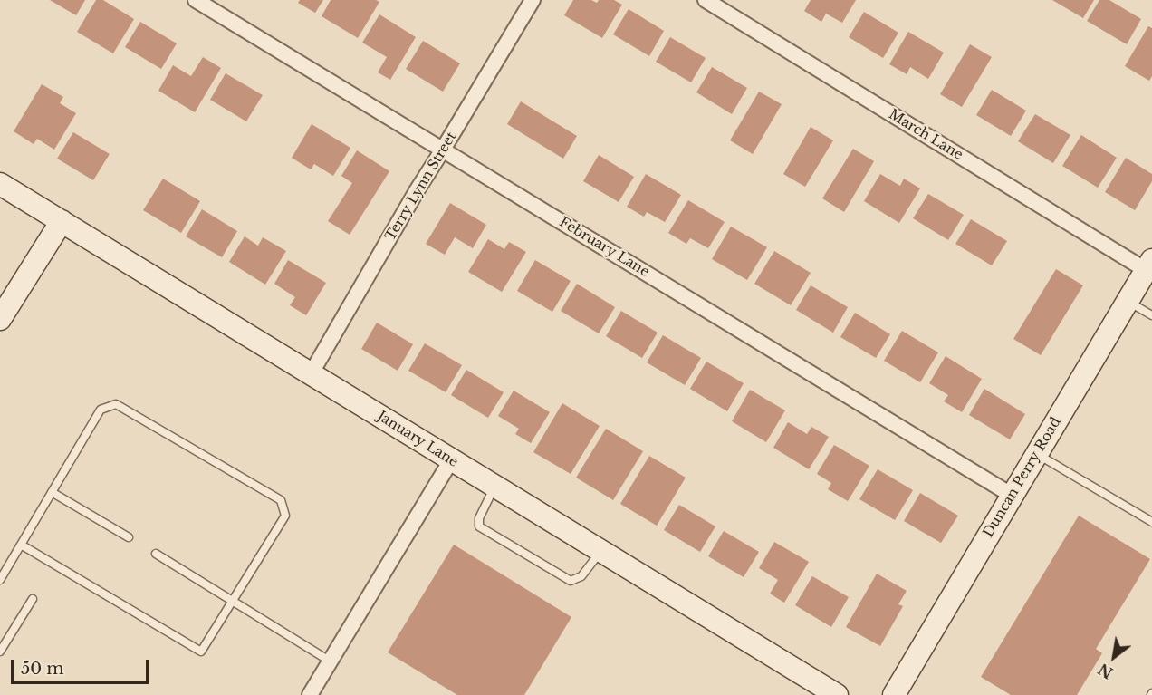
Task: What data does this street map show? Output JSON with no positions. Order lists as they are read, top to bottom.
{
  "streets": {
    "street": [
      "March Lane",
      "Terry Lynn Street",
      "February Lane",
      "January Lane",
      "Duncan Perry Road"
    ]
  },
  "crossings": [
    ["March Lane", "Duncan Perry Road"],
    ["Terry Lynn Street", "February Lane"],
    ["Terry Lynn Street", "January Lane"],
    ["February Lane", "Duncan Perry Road"]
  ],
  "scale_bar": "50 m",
  "north": "bottom left"
}
